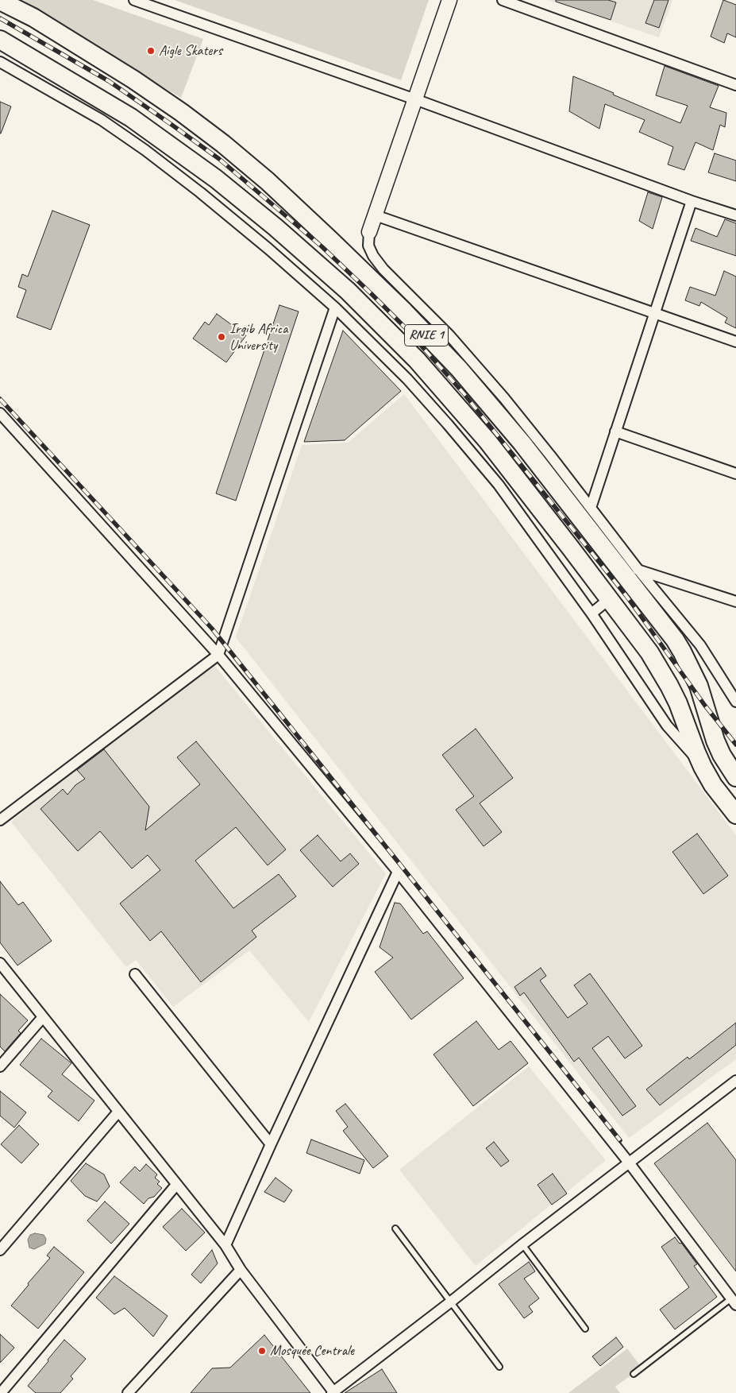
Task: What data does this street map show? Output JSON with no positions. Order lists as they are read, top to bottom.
{
  "streets": {
    "highway": ["RNIE 1"]
  },
  "places": ["Aigle Skaters", "Irgib Africa University", "Mosquée Centrale"]
}
